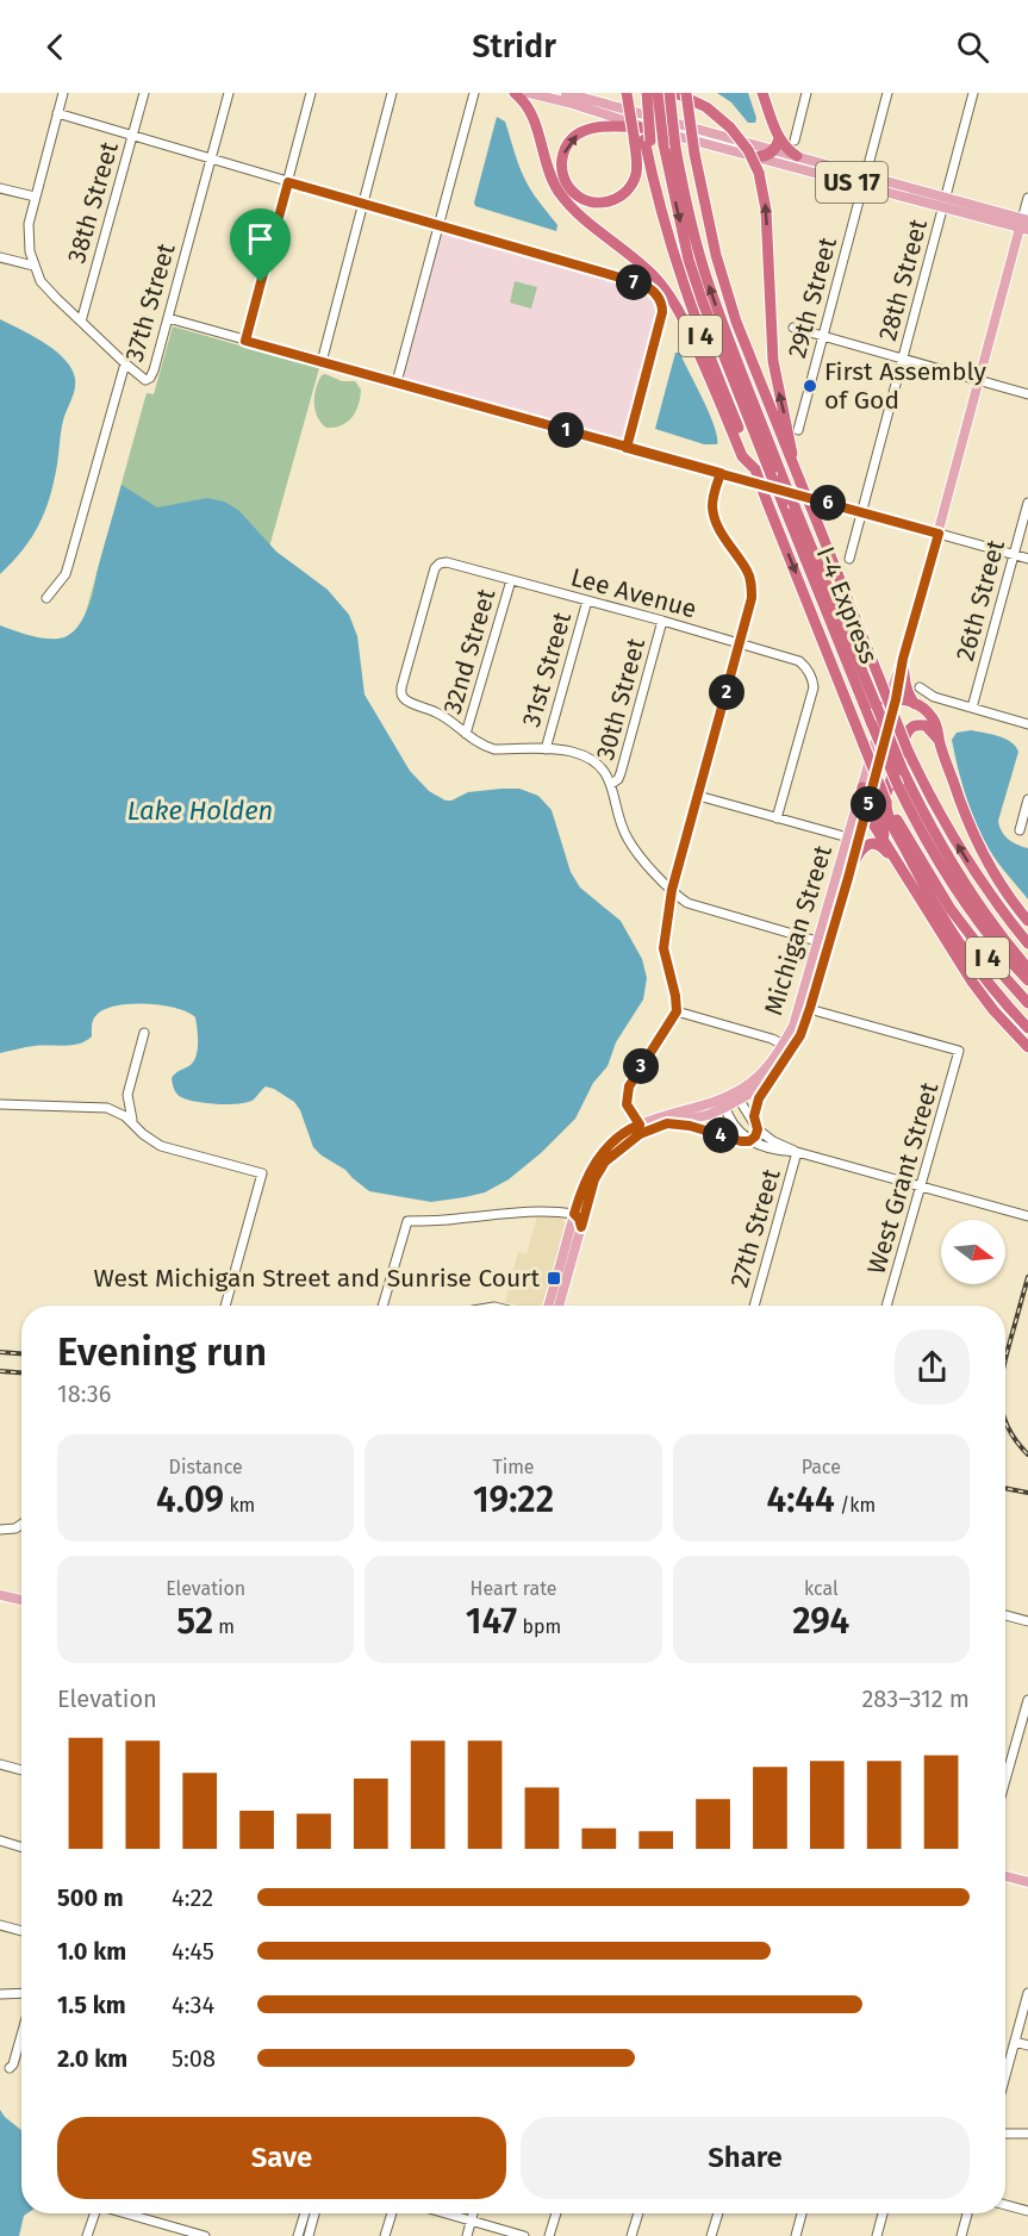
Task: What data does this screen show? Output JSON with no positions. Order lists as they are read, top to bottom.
{
  "streets": {
    "highway": ["I 4", "I-4 Express"],
    "main road": ["US 17", "Michigan Street"],
    "street": [
      "38th Street",
      "28th Street",
      "29th Street",
      "37th Street",
      "Lee Avenue",
      "26th Street",
      "32nd Street",
      "31st Street",
      "30th Street",
      "West Grant Street",
      "27th Street"
    ]
  },
  "crossings": [
    ["US 17", "28th Street"],
    ["US 17", "29th Street"],
    ["US 17", "I 4"],
    ["US 17", "Michigan Street"],
    ["Lee Avenue", "32nd Street"],
    ["Lee Avenue", "31st Street"],
    ["Lee Avenue", "30th Street"],
    ["I-4 Express", "Michigan Street"],
    ["Michigan Street", "West Grant Street"]
  ],
  "water": ["Lake Holden"],
  "places": {
    "other": ["First Assembly of God"],
    "transit": ["West Michigan Street and Sunrise Court"]
  },
  "north": "right",
  "page": {
    "header": "Stridr",
    "pins": [
      "7",
      "1",
      "6",
      "2",
      "5",
      "3",
      "4"
    ],
    "heading": ["Evening run", "18:36"],
    "stats": [
      ["Distance", "4.09 km"],
      ["Time", "19:22"],
      ["Pace", "4:44 /km"],
      ["Elevation", "52 m"],
      ["Heart rate", "147 bpm"],
      ["kcal", "294"]
    ],
    "chart": ["Elevation", "283–312 m"],
    "list": [
      {
        "name": "500 m",
        "note": "4:22"
      },
      {
        "name": "1.0 km",
        "note": "4:45"
      },
      {
        "name": "1.5 km",
        "note": "4:34"
      },
      {
        "name": "2.0 km",
        "note": "5:08"
      }
    ],
    "buttons": ["Save", "Share"]
  }
}
